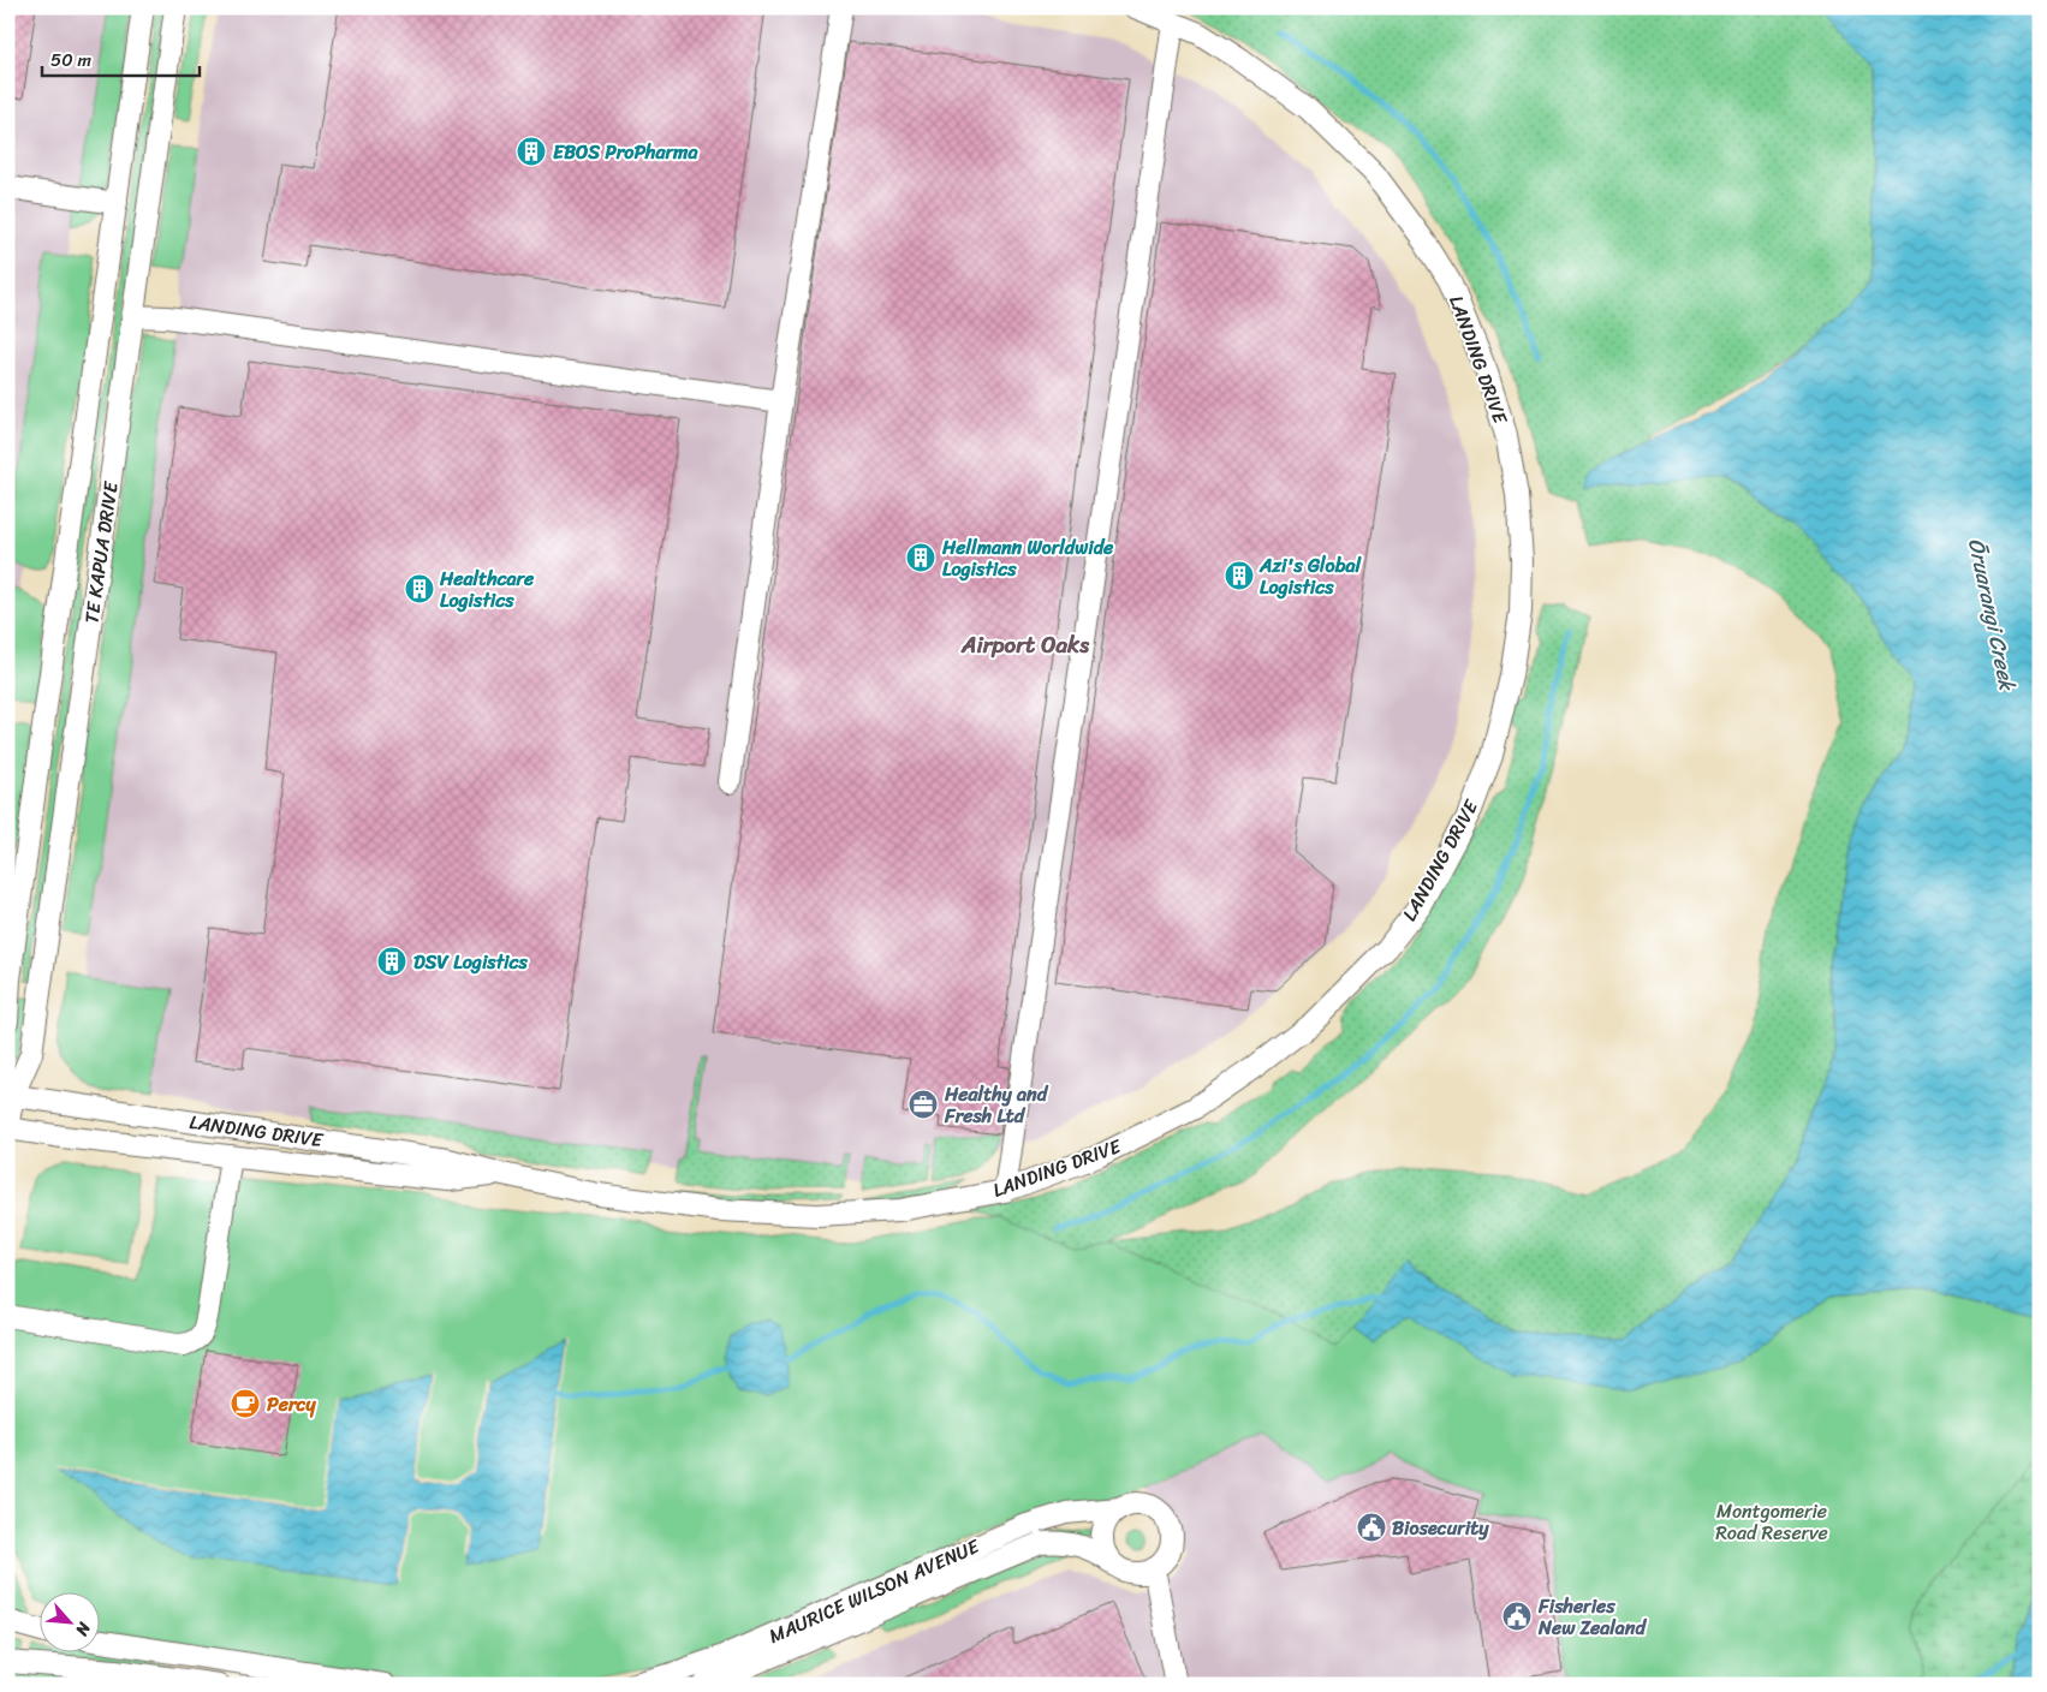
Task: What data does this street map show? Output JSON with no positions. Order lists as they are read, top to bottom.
{
  "streets": {
    "street": ["LANDING DRIVE", "TE KAPUA DRIVE", "MAURICE WILSON AVENUE"]
  },
  "crossings": [
    ["LANDING DRIVE", "TE KAPUA DRIVE"]
  ],
  "districts": ["Airport Oaks"],
  "water": ["Ōruarangi Creek"],
  "parks": ["Montgomerie Road Reserve"],
  "places": {
    "building": [
      "EBOS ProPharma",
      "Hellmann Worldwide Logistics",
      "Azi's Global Logistics",
      "Healthcare Logistics",
      "DSV Logistics"
    ],
    "office": ["Healthy and Fresh Ltd"],
    "cafe": ["Percy"],
    "public building": ["Biosecurity", "Fisheries New Zealand"]
  },
  "scale_bar": "50 m",
  "north": "bottom right"
}
